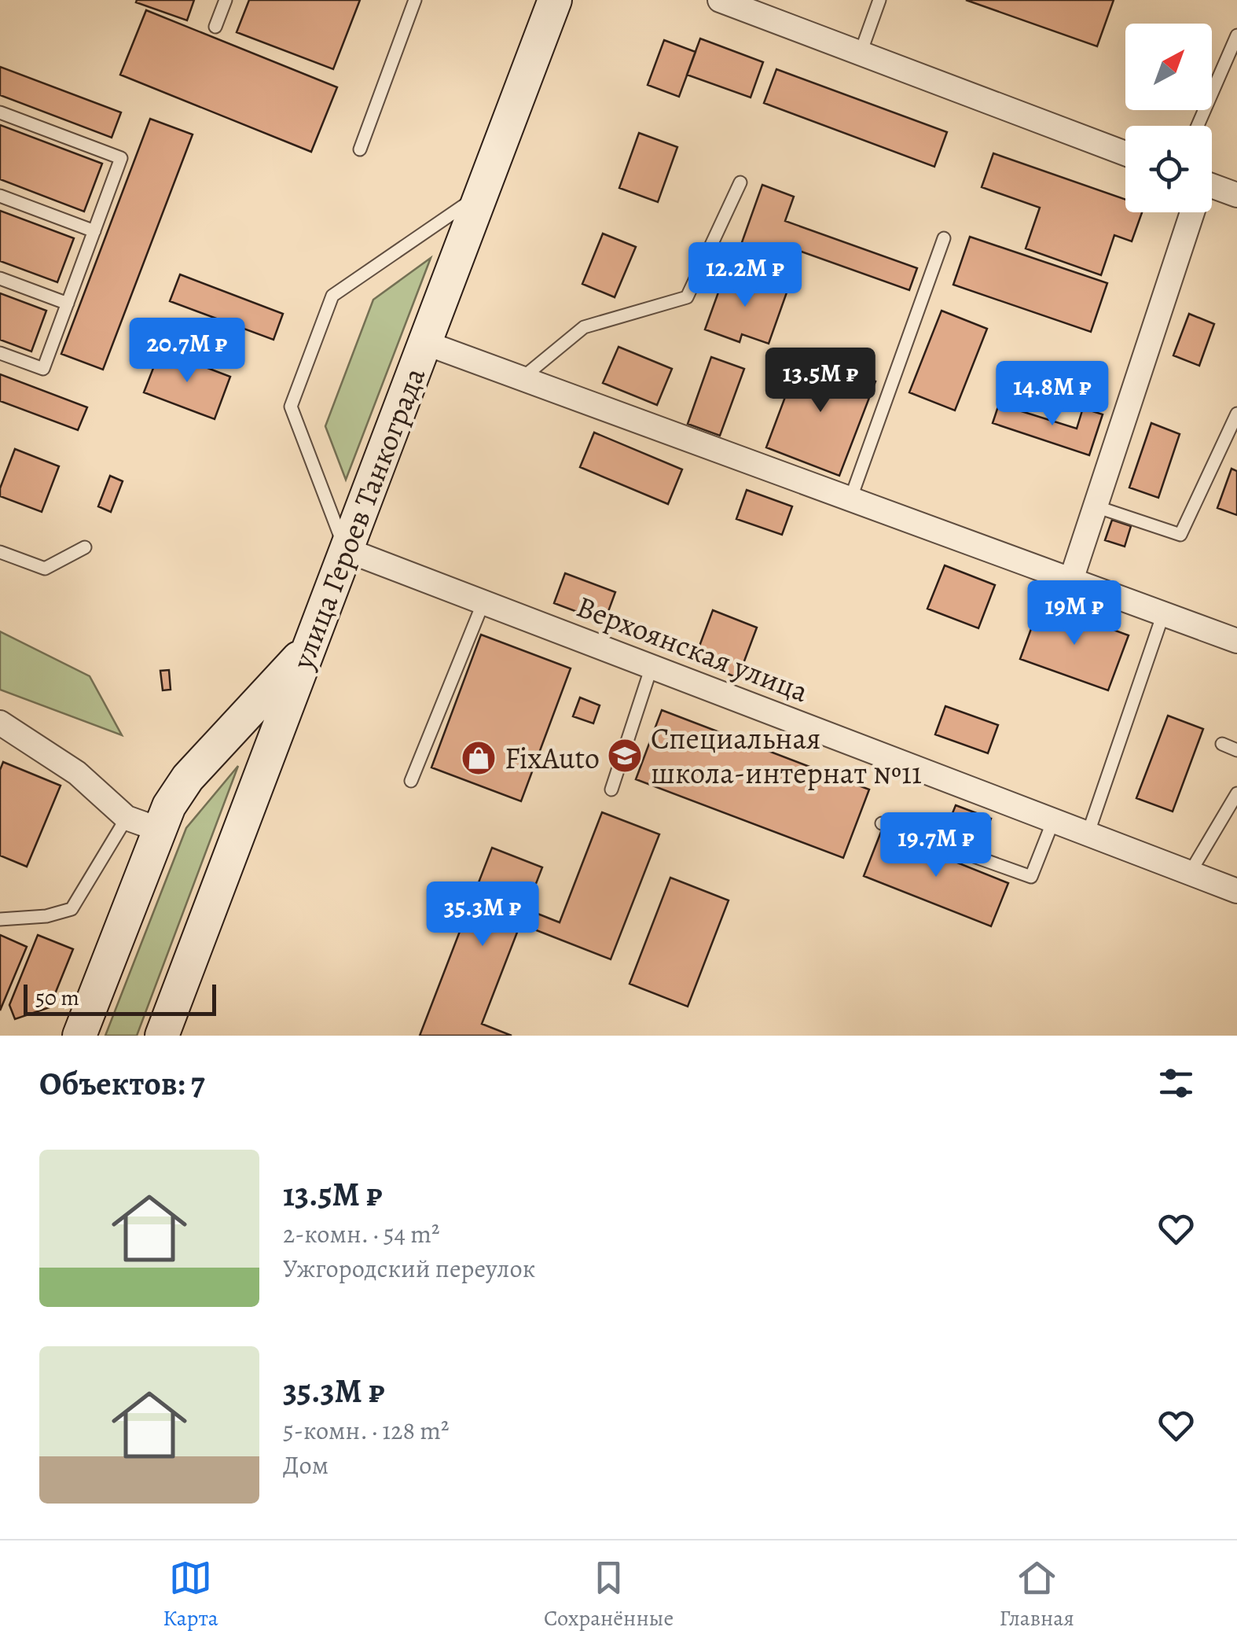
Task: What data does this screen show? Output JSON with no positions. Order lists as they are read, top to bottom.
{
  "streets": {
    "main road": ["улица Героев Танкограда"],
    "street": ["Верхоянская улица"]
  },
  "crossings": [
    ["улица Героев Танкограда", "Верхоянская улица"]
  ],
  "places": {
    "school or university": ["Специальная школа-интернат №11"],
    "shop": ["FixAuto"]
  },
  "scale_bar": "50 m",
  "north": "top right",
  "page": {
    "price": [
      "12.2M ₽",
      "20.7M ₽",
      "13.5M ₽",
      "14.8M ₽",
      "19M ₽",
      "19.7M ₽",
      "35.3M ₽"
    ],
    "scale": "50 m",
    "heading": "Объектов: 7",
    "list": [
      {
        "name": "13.5M ₽",
        "note": "2-комн. · 54 m² · Ужгородский переулок"
      },
      {
        "name": "35.3M ₽",
        "note": "5-комн. · 128 m² · Дом"
      }
    ],
    "tabs": ["Карта", "Сохранённые", "Главная"]
  }
}
